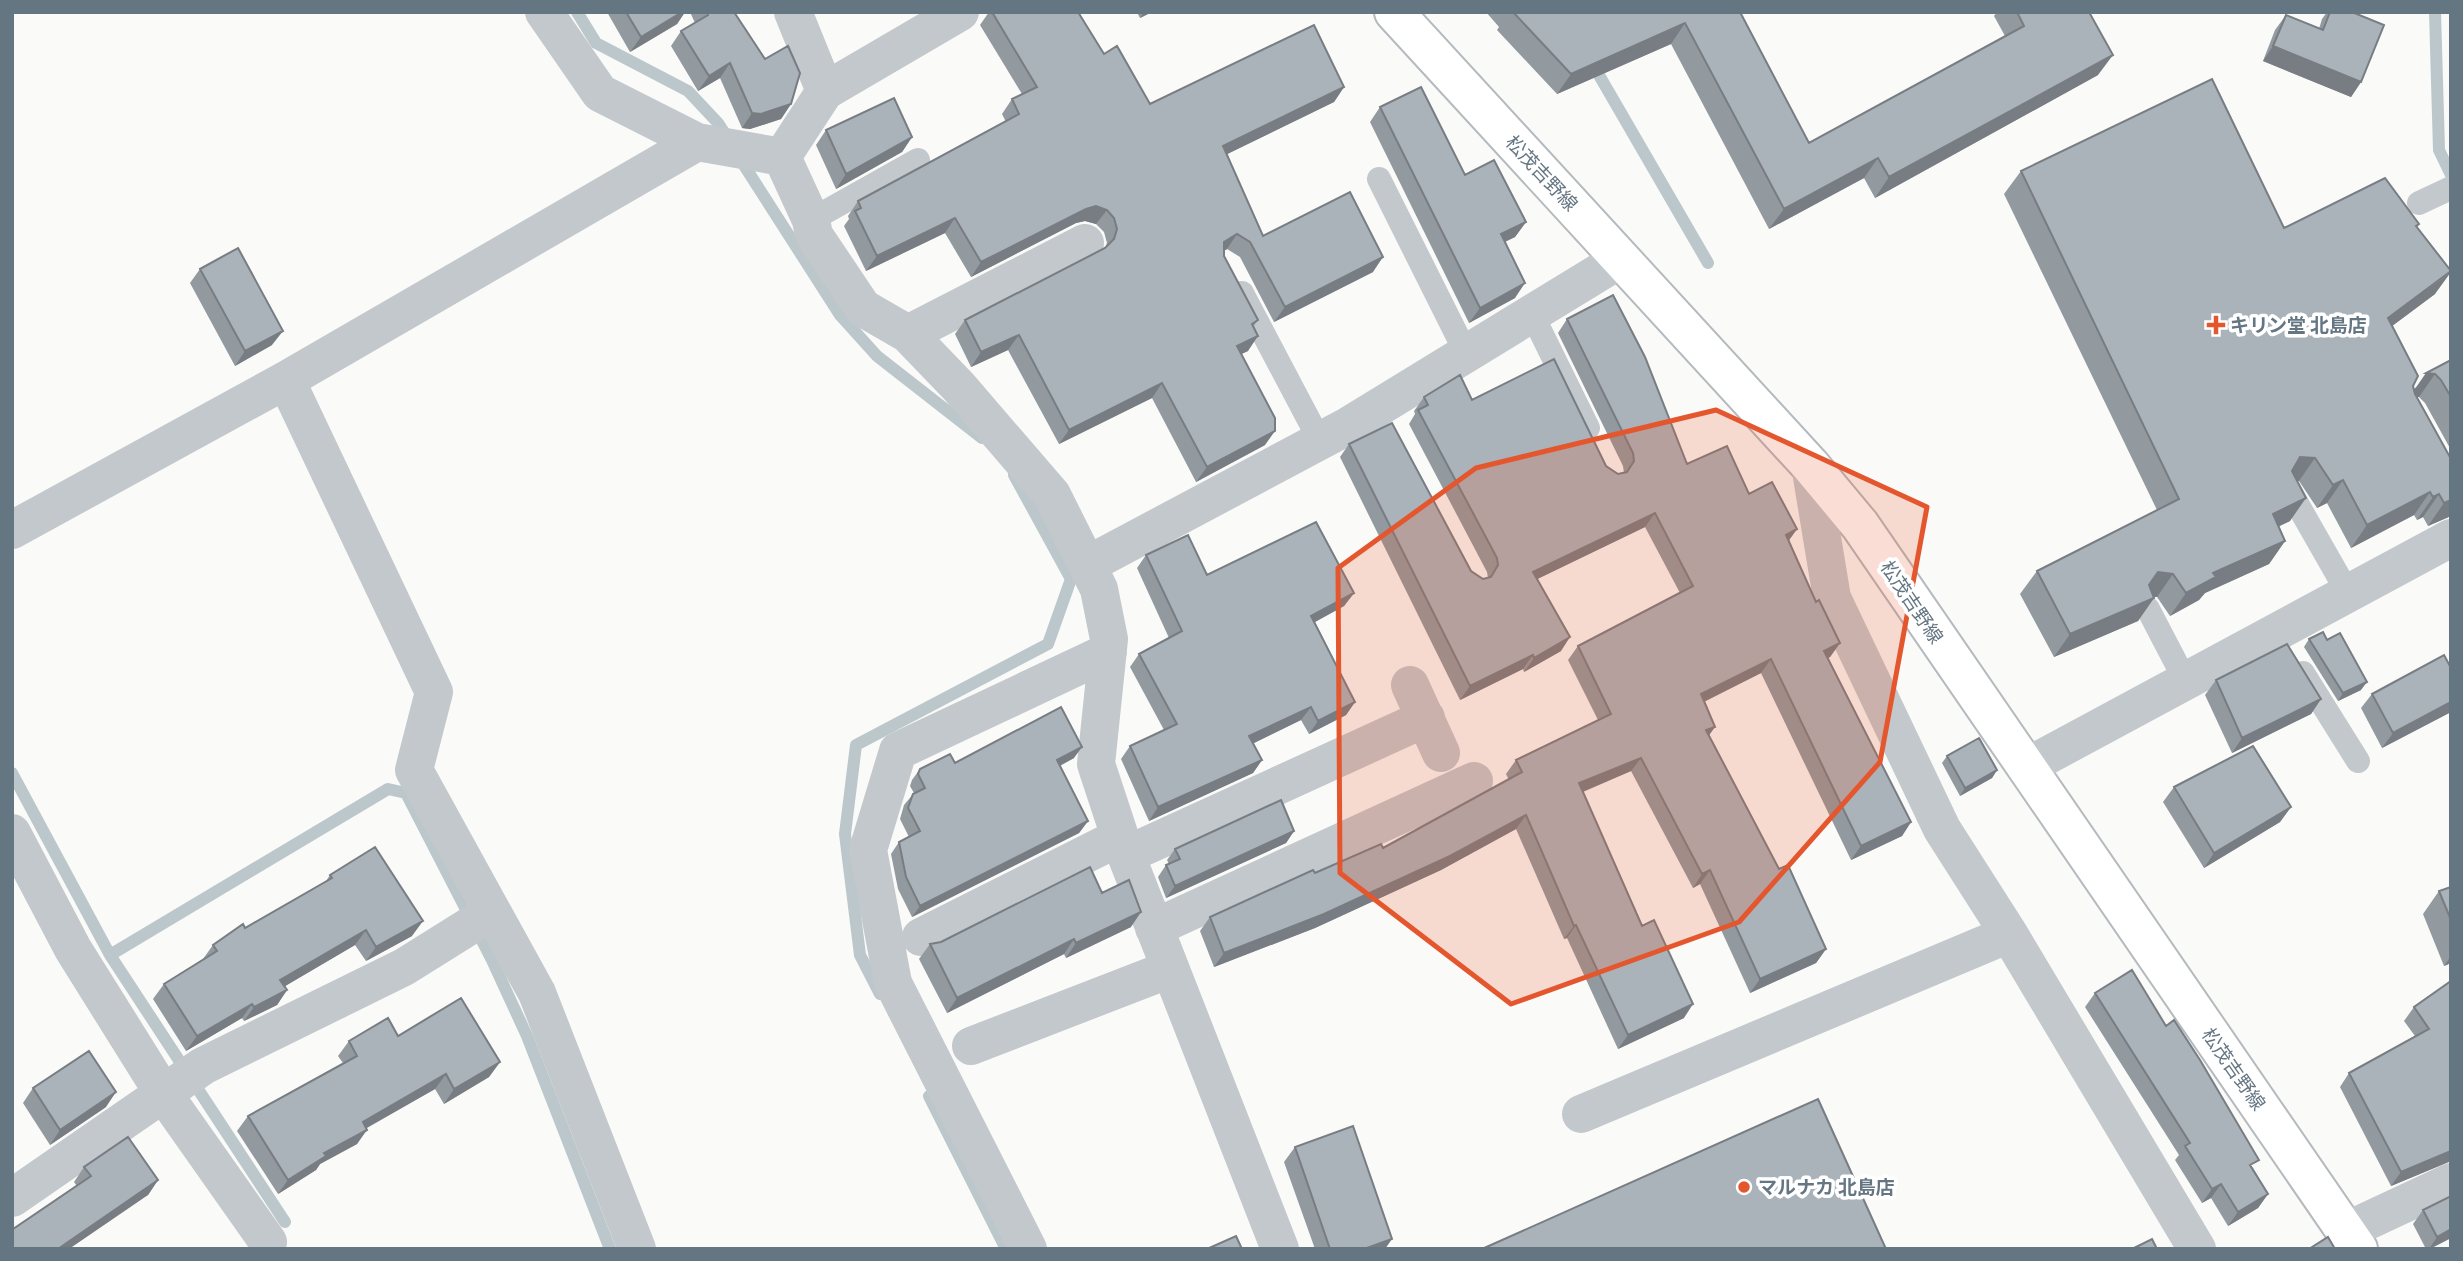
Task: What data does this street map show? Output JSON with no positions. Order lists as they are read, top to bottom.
{
  "streets": {
    "main road": ["松茂吉野線"]
  },
  "places": {
    "health": ["キリン堂 北島店"],
    "other": ["マルナカ 北島店"]
  }
}
